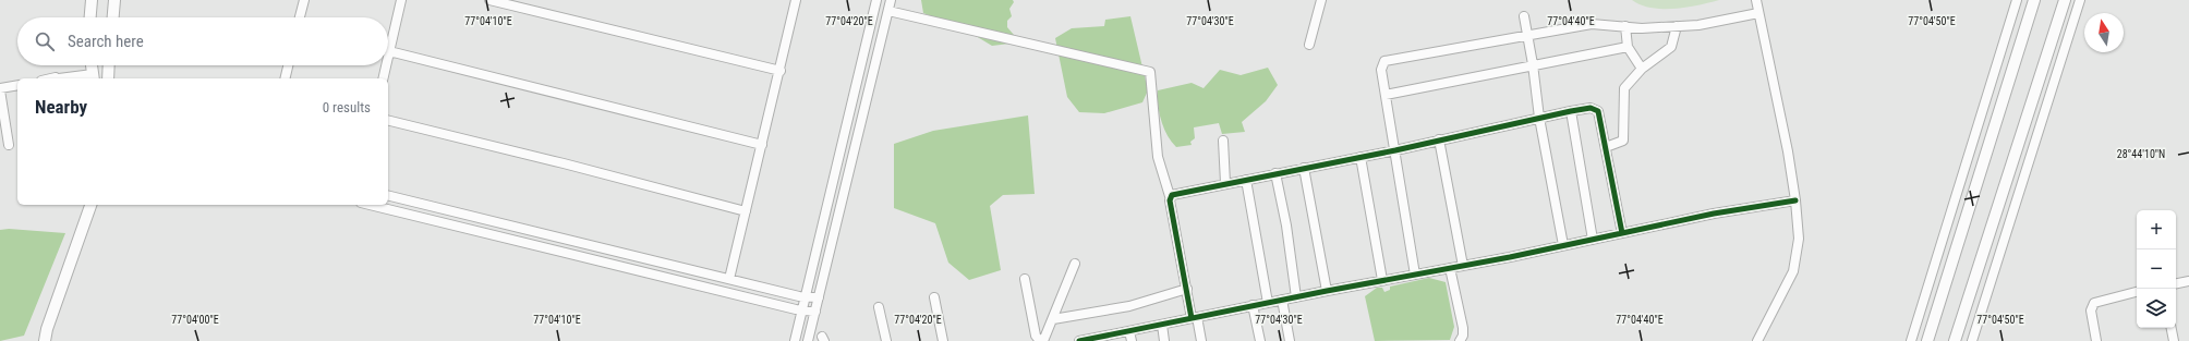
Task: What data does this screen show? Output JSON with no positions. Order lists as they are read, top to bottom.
{
  "north": "top",
  "page": {
    "search": "Search here",
    "heading": ["Nearby", "0 results"],
    "map_buttons": ["+", "−"]
  },
  "coordinates": [
    "77°04'10\"E",
    "77°04'20\"E",
    "77°04'30\"E",
    "77°04'40\"E",
    "77°04'50\"E",
    "28°44'10\"N",
    "77°04'00\"E"
  ]
}
